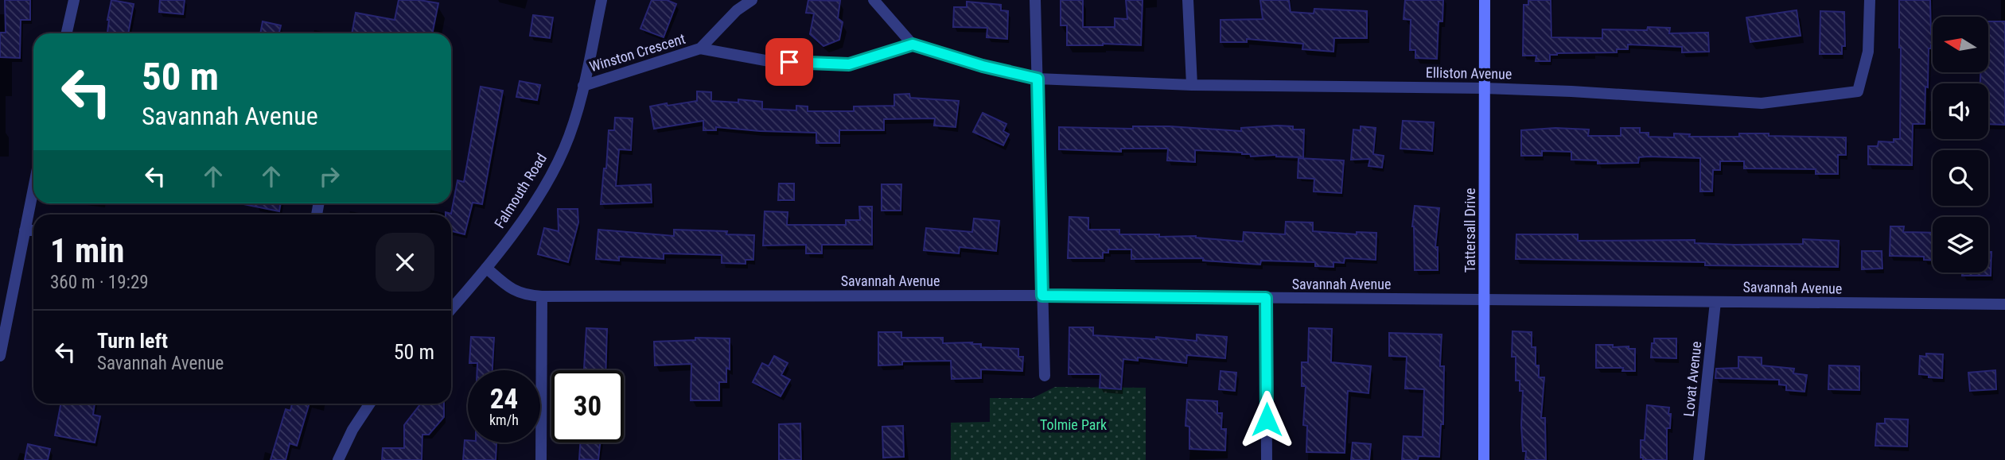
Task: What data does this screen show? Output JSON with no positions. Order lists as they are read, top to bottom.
{
  "streets": {
    "main road": ["Tattersall Drive"],
    "street": [
      "Winston Crescent",
      "Elliston Avenue",
      "Falmouth Road",
      "Savannah Avenue",
      "Lovat Avenue"
    ]
  },
  "crossings": [
    ["Winston Crescent", "Falmouth Road"],
    ["Elliston Avenue", "Tattersall Drive"],
    ["Falmouth Road", "Savannah Avenue"],
    ["Tattersall Drive", "Savannah Avenue"],
    ["Savannah Avenue", "Lovat Avenue"]
  ],
  "parks": ["Tolmie Park"],
  "north": "left",
  "page": {
    "turn": ["50 m", "Savannah Avenue"],
    "heading": ["1 min", "360 m · 19:29"],
    "list": [
      {
        "name": "Turn left",
        "note": "Savannah Avenue",
        "value": "50 m"
      }
    ],
    "speed": "24 km/h",
    "limit": "30"
  }
}
